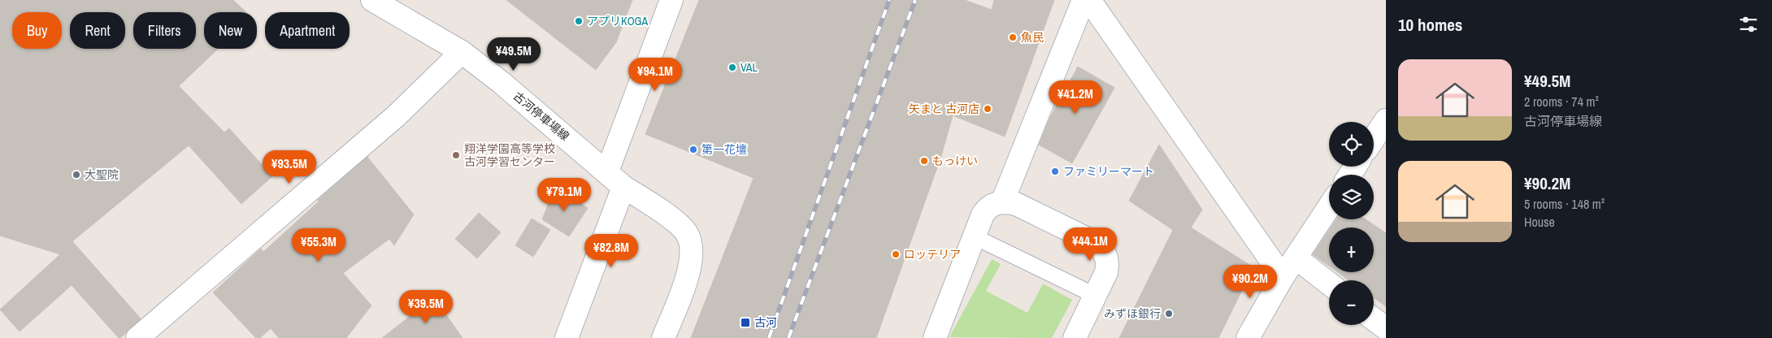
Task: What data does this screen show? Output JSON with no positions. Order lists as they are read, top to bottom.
{
  "streets": {
    "street": ["古河停車場線"]
  },
  "places": {
    "other": [
      "アプリKOGA",
      "魚民",
      "VAL",
      "矢まと 古河店",
      "第一花壇",
      "翔洋学園高等学校 古河学習センター",
      "もっけい",
      "ファミリーマート",
      "大聖院",
      "ロッテリア",
      "みずほ銀行"
    ],
    "transit": ["古河"]
  },
  "page": {
    "heading": "10 homes",
    "chip": [
      "Buy",
      "Rent",
      "Filters",
      "New",
      "Apartment"
    ],
    "price": [
      "¥49.5M",
      "¥94.1M",
      "¥41.2M",
      "¥93.5M",
      "¥79.1M",
      "¥44.1M",
      "¥55.3M",
      "¥82.8M",
      "¥90.2M",
      "¥39.5M"
    ],
    "list": [
      {
        "name": "¥49.5M",
        "note": "2 rooms · 74 m² · 古河停車場線"
      },
      {
        "name": "¥90.2M",
        "note": "5 rooms · 148 m² · House"
      }
    ],
    "map_buttons": ["+", "−"]
  }
}
